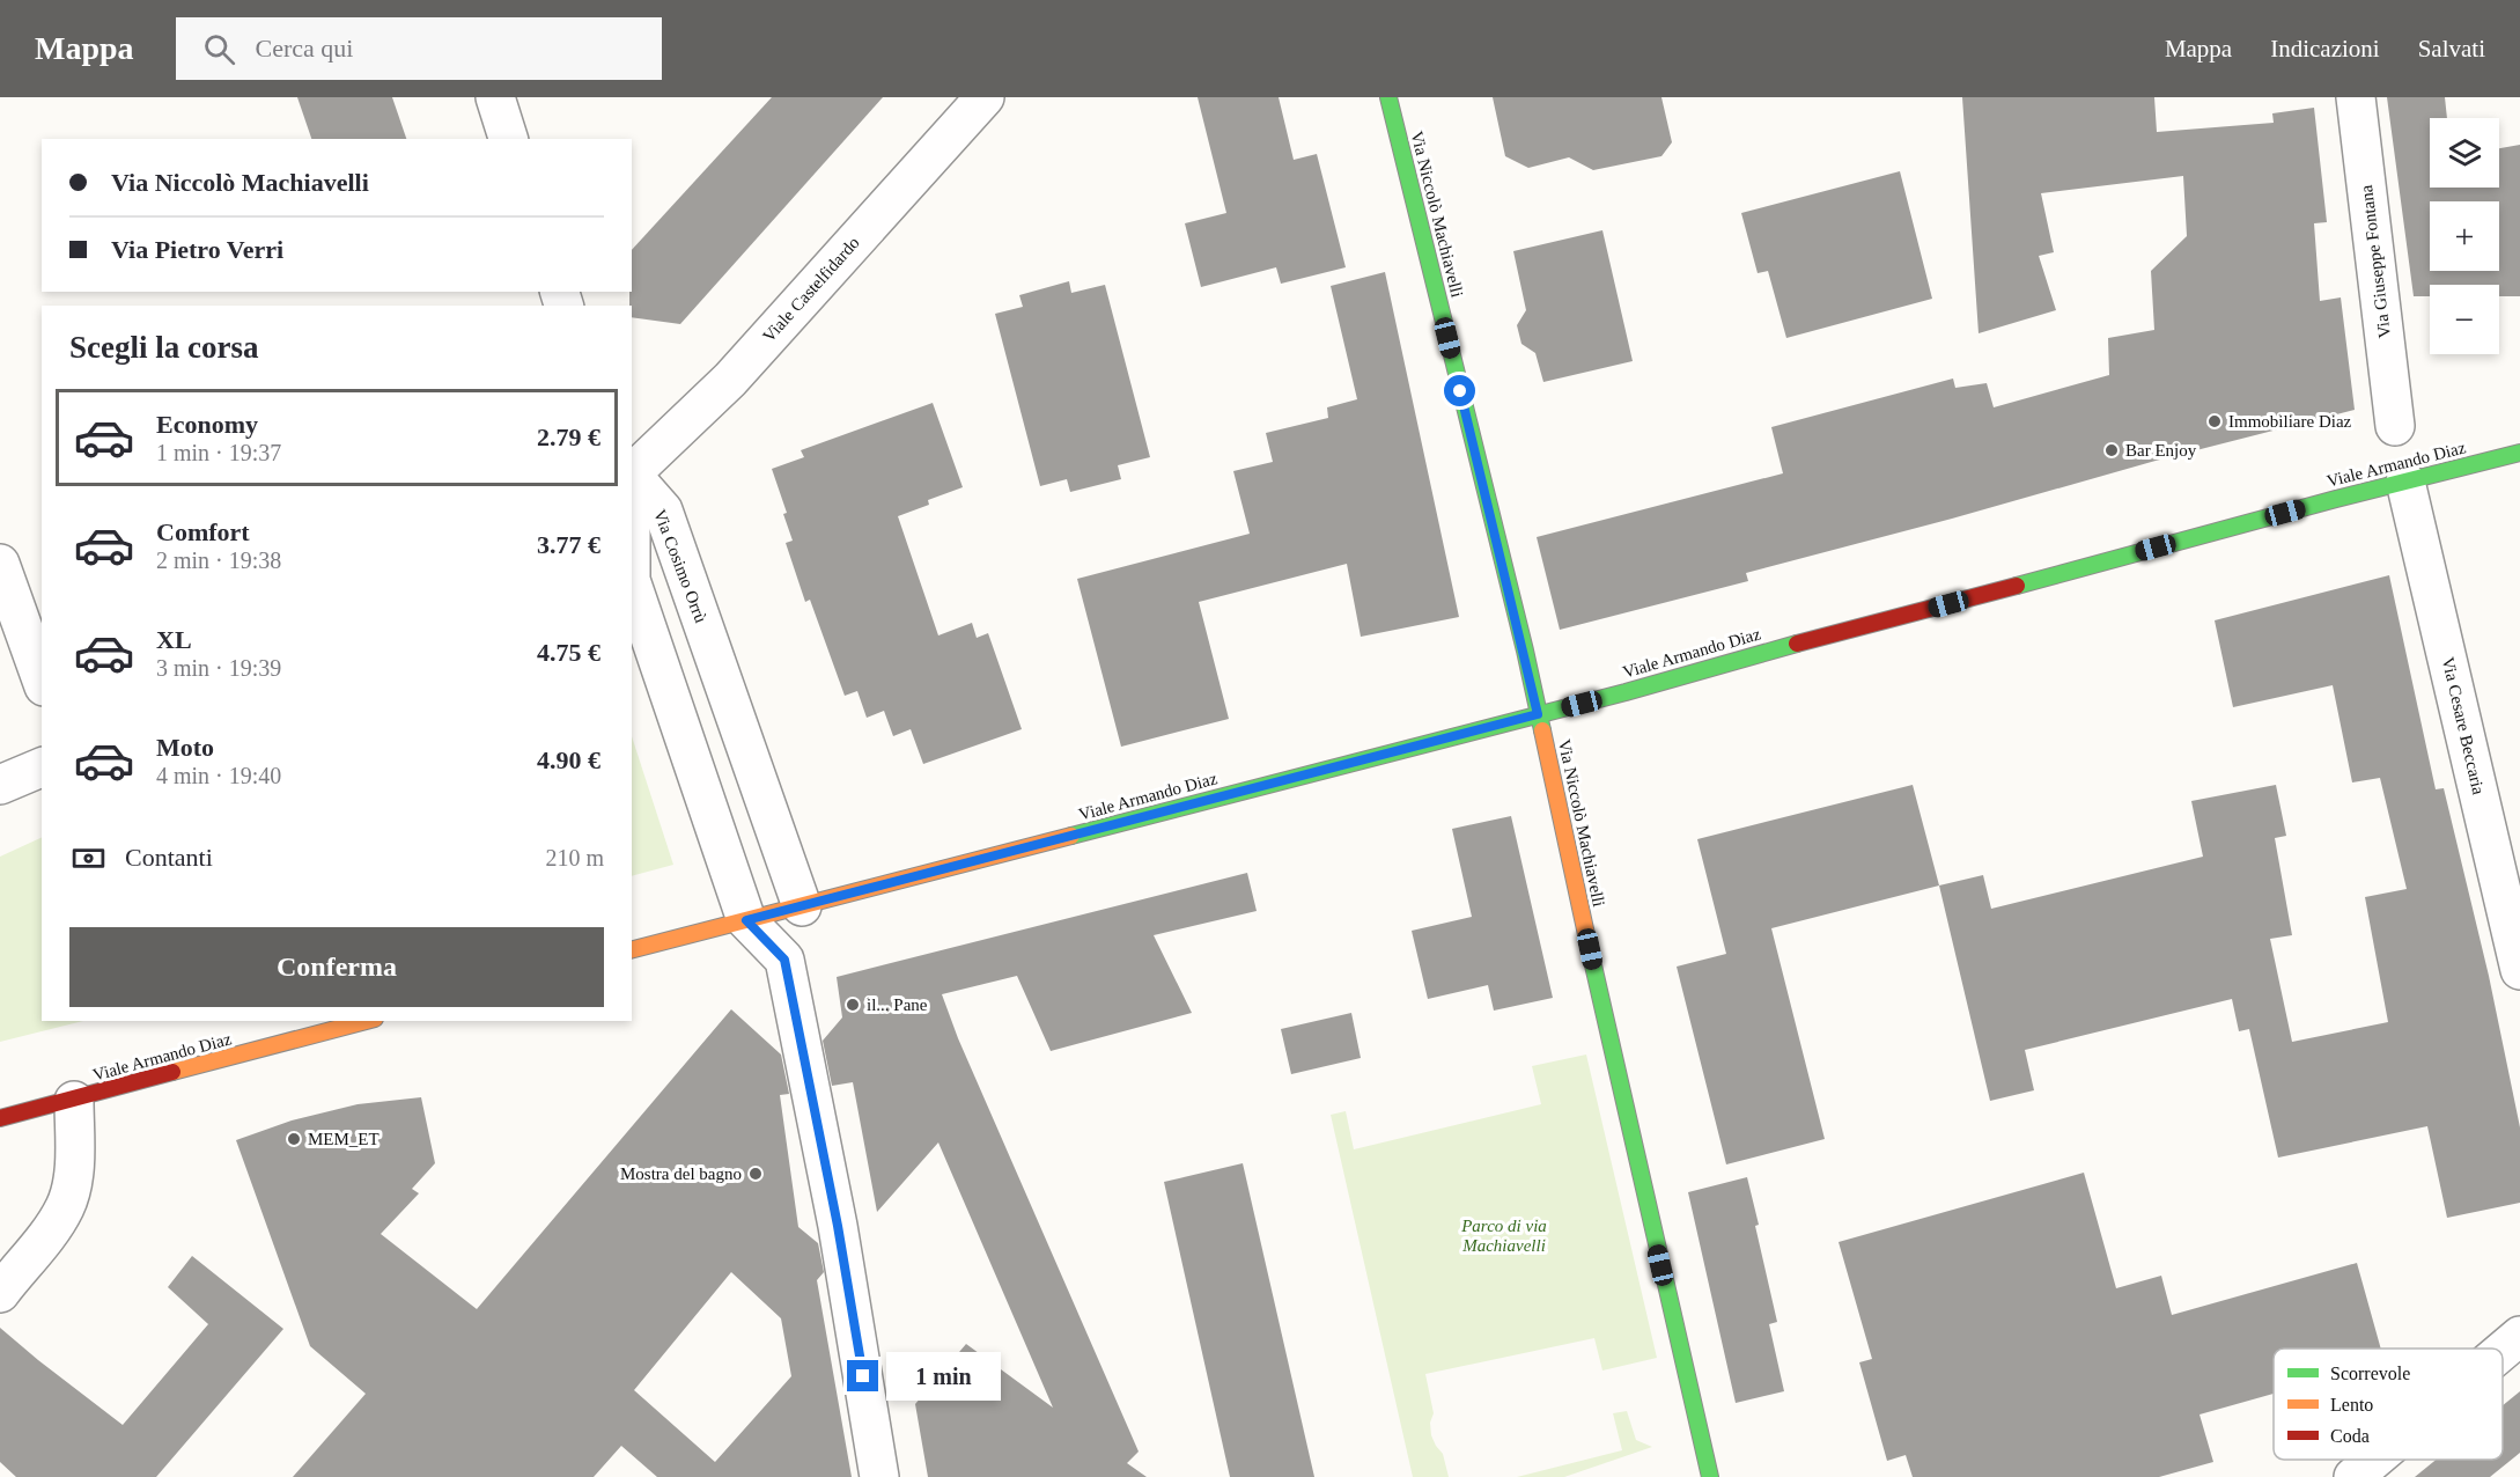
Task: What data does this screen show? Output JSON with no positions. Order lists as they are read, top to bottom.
{
  "streets": {
    "main road": ["Via Niccolò Machiavelli", "Viale Armando Diaz"],
    "street": [
      "Via Giuseppe Fontana",
      "Viale Castelfidardo",
      "Via Cosimo Orrù",
      "Via Cesare Beccaria"
    ]
  },
  "crossings": [
    ["Via Niccolò Machiavelli", "Viale Armando Diaz"],
    ["Viale Armando Diaz", "Via Cosimo Orrù"],
    ["Viale Armando Diaz", "Via Cesare Beccaria"]
  ],
  "parks": ["Parco di via Machiavelli"],
  "places": [
    "Immobiliare Diaz",
    "Bar Enjoy",
    "il... Pane",
    "MEM_ET",
    "Mostra del bagno"
  ],
  "legend": ["Scorrevole", "Lento", "Coda"],
  "page": {
    "header": "Mappa",
    "search": "Cerca qui",
    "nav": ["Mappa", "Indicazioni", "Salvati"],
    "map_buttons": ["+", "−"],
    "banner": ["Via Niccolò Machiavelli", "Via Pietro Verri"],
    "heading": "Scegli la corsa",
    "list": [
      {
        "name": "Economy",
        "note": "1 min · 19:37",
        "value": "2.79 €"
      },
      {
        "name": "Comfort",
        "note": "2 min · 19:38",
        "value": "3.77 €"
      },
      {
        "name": "XL",
        "note": "3 min · 19:39",
        "value": "4.75 €"
      },
      {
        "name": "Moto",
        "note": "4 min · 19:40",
        "value": "4.90 €"
      }
    ],
    "pay": ["Contanti", "210 m"],
    "buttons": "Conferma",
    "bubble": "1 min"
  }
}
